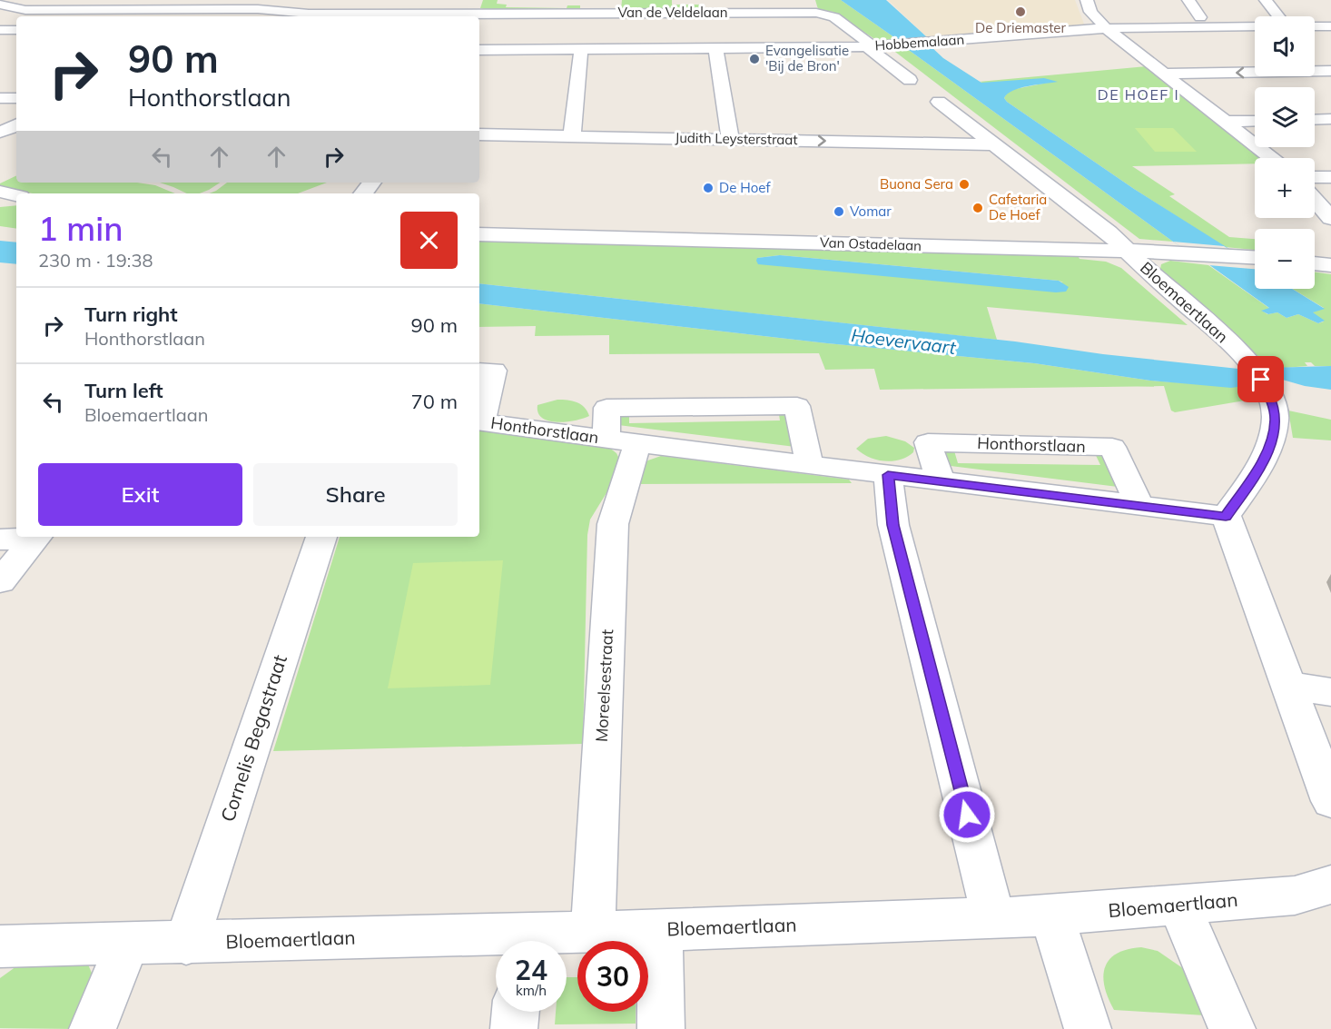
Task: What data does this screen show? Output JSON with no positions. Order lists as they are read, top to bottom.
{
  "streets": {
    "street": [
      "Van de Veldelaan",
      "Hobbemalaan",
      "Judith Leysterstraat",
      "Van Ostadelaan",
      "Bloemaertlaan",
      "Honthorstlaan",
      "Moreelsestraat",
      "Cornelis Begastraat"
    ]
  },
  "crossings": [
    ["Van de Veldelaan", "Hobbemalaan"],
    ["Van Ostadelaan", "Bloemaertlaan"],
    ["Bloemaertlaan", "Honthorstlaan"],
    ["Bloemaertlaan", "Moreelsestraat"],
    ["Bloemaertlaan", "Cornelis Begastraat"],
    ["Honthorstlaan", "Moreelsestraat"]
  ],
  "one_way": ["Judith Leysterstraat"],
  "districts": ["DE HOEF I"],
  "water": ["Hoevervaart"],
  "places": [
    "De Driemaster",
    "Evangelisatie 'Bij de Bron'",
    "Buona Sera",
    "De Hoef",
    "Cafetaria De Hoef",
    "Vomar"
  ],
  "page": {
    "map_buttons": ["+", "−"],
    "turn": ["90 m", "Honthorstlaan"],
    "heading": ["1 min", "230 m · 19:38"],
    "list": [
      {
        "name": "Turn right",
        "note": "Honthorstlaan",
        "value": "90 m"
      },
      {
        "name": "Turn left",
        "note": "Bloemaertlaan",
        "value": "70 m"
      }
    ],
    "buttons": ["Exit", "Share"],
    "speed": "24 km/h",
    "limit": "30"
  }
}
